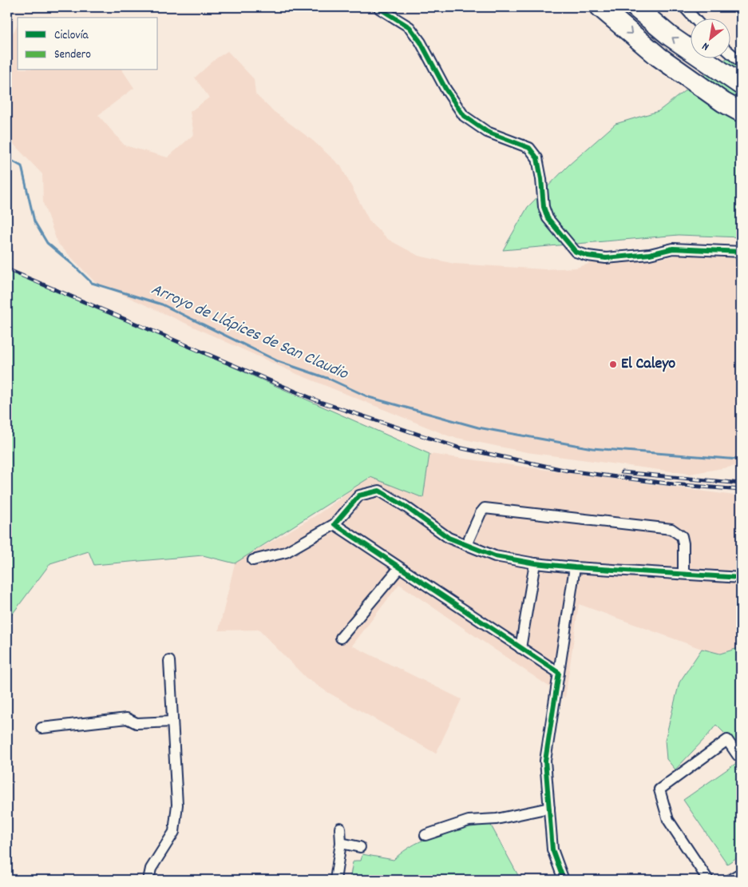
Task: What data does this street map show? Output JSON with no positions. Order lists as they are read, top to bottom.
{
  "water": ["Arroyo de Llápices de San Claudio"],
  "places": ["El Caleyo"],
  "legend": ["Ciclovía", "Sendero"],
  "north": "bottom left"
}
